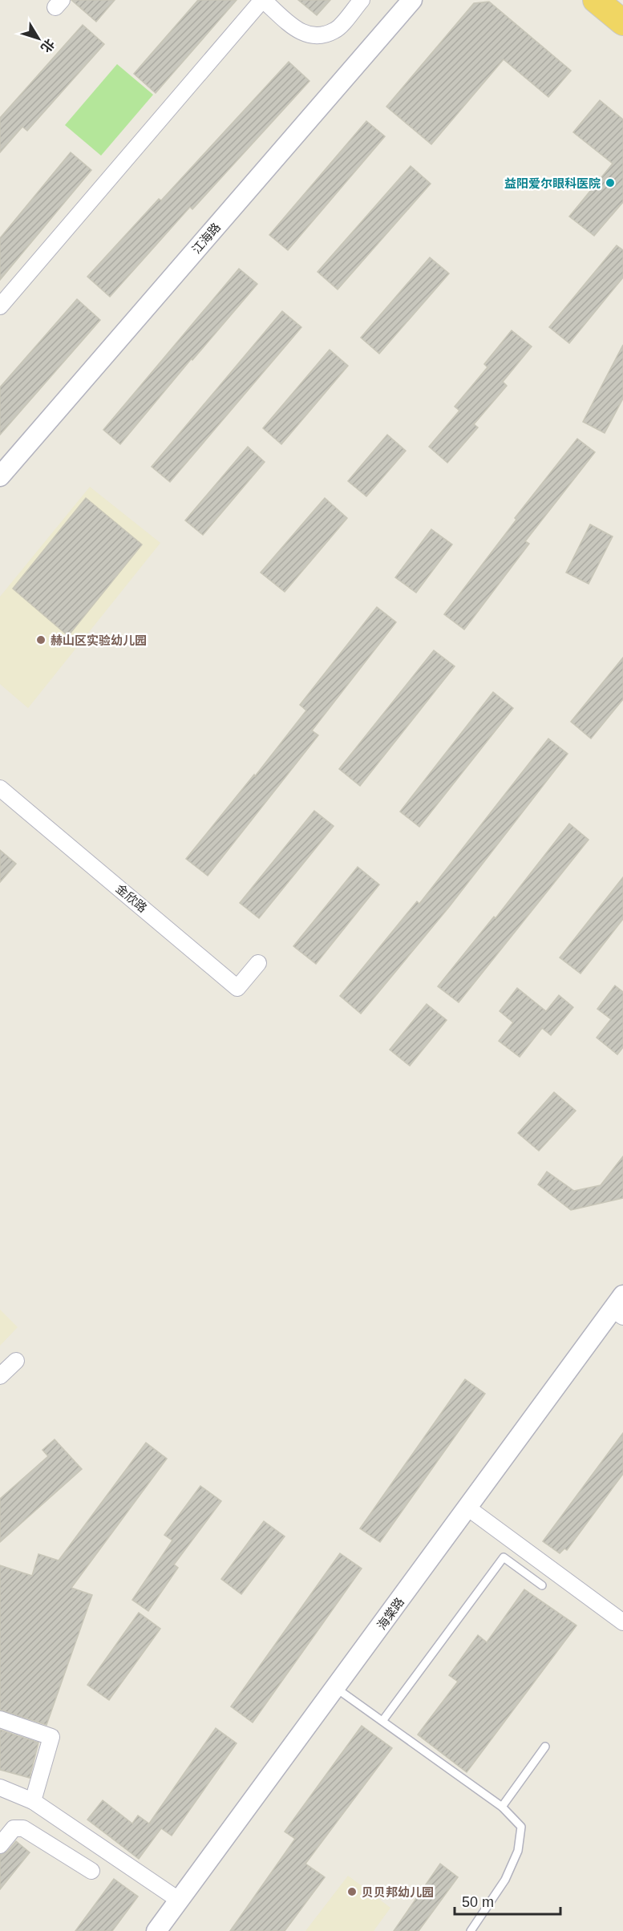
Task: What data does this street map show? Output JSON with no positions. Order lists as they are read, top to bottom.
{
  "streets": {
    "street": ["江海路", "金欣路", "海棠路"]
  },
  "places": ["益阳爱尔眼科医院", "赫山区实验幼儿园", "贝贝邦幼儿园"],
  "scale_bar": "50 m",
  "north": "bottom right"
}
